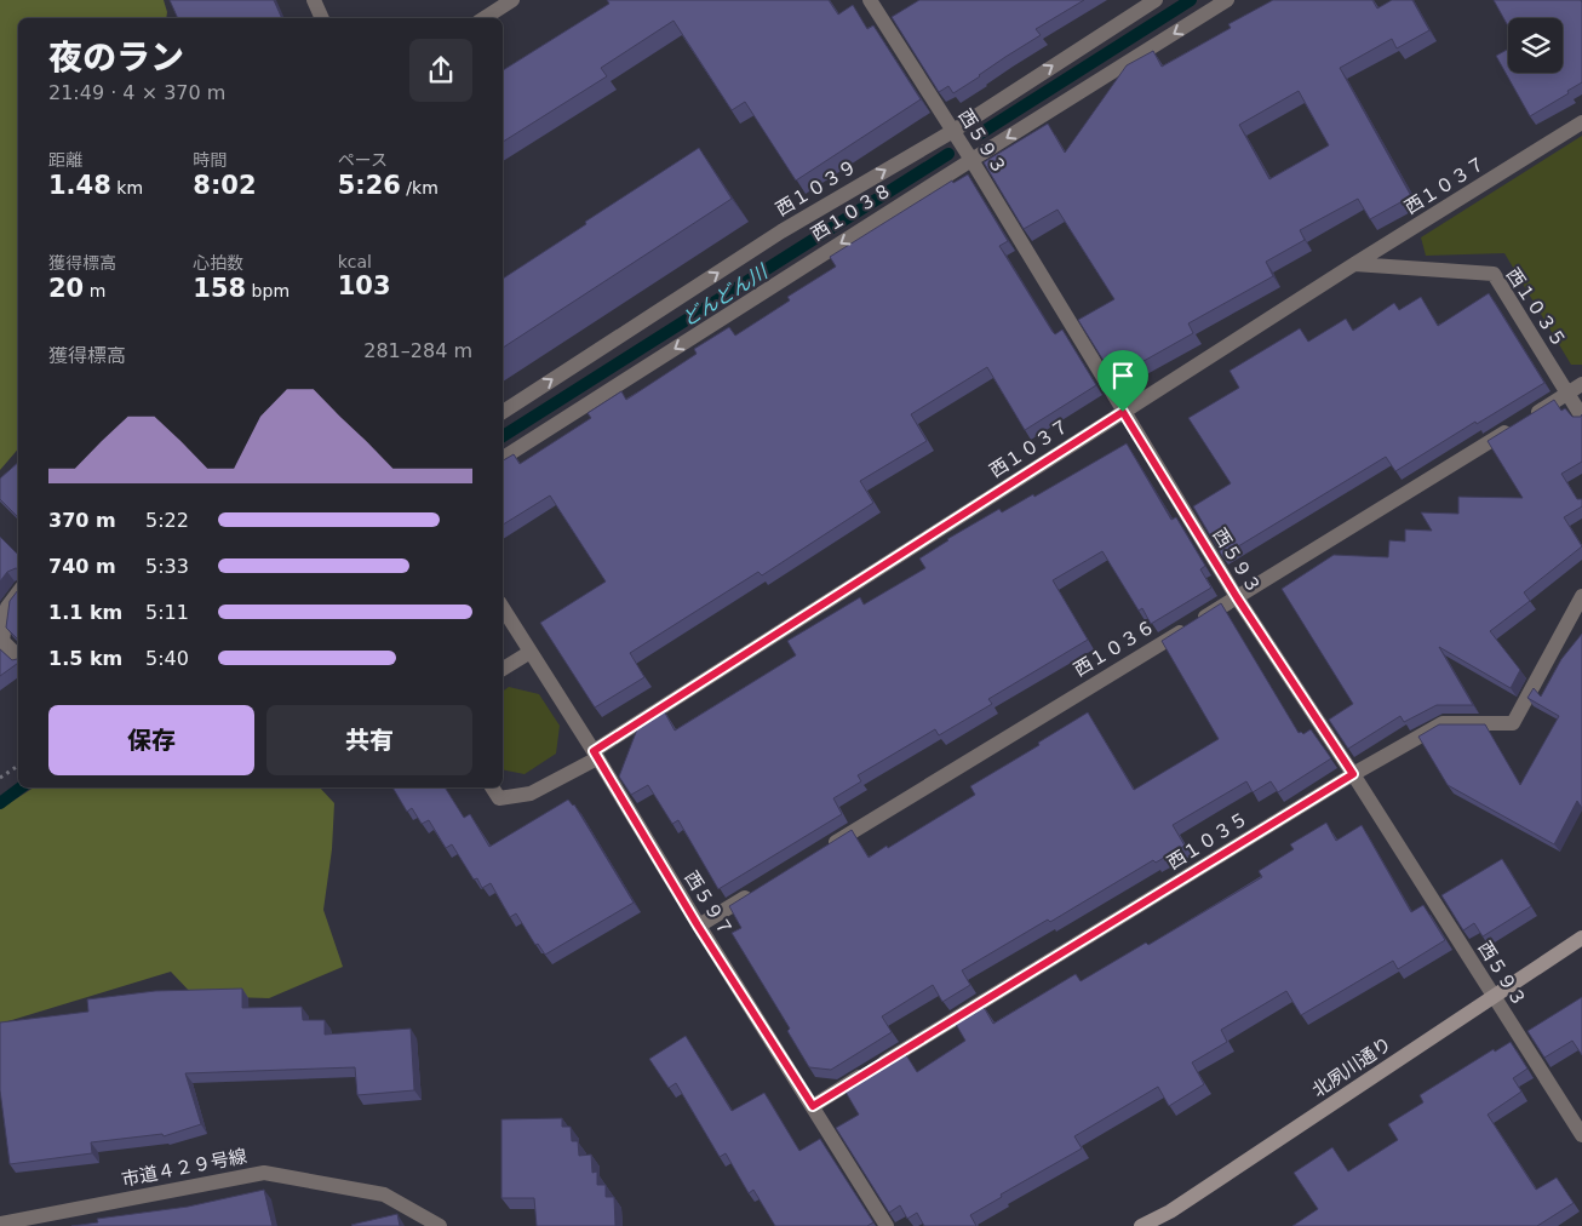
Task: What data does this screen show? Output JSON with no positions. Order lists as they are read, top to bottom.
{
  "streets": {
    "street": [
      "西５９３",
      "西１０３７",
      "西１０３９",
      "西１０３８",
      "西１０３５",
      "西１０３６",
      "西５９７",
      "北夙川通り",
      "市道４２９号線"
    ]
  },
  "crossings": [
    ["西５９３", "西１０３７"],
    ["西５９３", "西１０３９"],
    ["西５９３", "西１０３８"],
    ["西５９３", "西１０３５"],
    ["西５９３", "西１０３６"],
    ["西５９３", "北夙川通り"],
    ["西１０３７", "西１０３５"],
    ["西１０３７", "西５９７"],
    ["西１０３５", "西１０３６"],
    ["西１０３５", "西５９７"]
  ],
  "one_way": ["西１０３９", "西１０３８"],
  "water": ["どんどん川"],
  "page": {
    "heading": ["夜のラン", "21:49 · 4 × 370 m"],
    "stats": [
      ["距離", "1.48 km"],
      ["時間", "8:02"],
      ["ペース", "5:26 /km"],
      ["獲得標高", "20 m"],
      ["心拍数", "158 bpm"],
      ["kcal", "103"]
    ],
    "chart": ["獲得標高", "281–284 m"],
    "list": [
      {
        "name": "370 m",
        "note": "5:22"
      },
      {
        "name": "740 m",
        "note": "5:33"
      },
      {
        "name": "1.1 km",
        "note": "5:11"
      },
      {
        "name": "1.5 km",
        "note": "5:40"
      }
    ],
    "buttons": ["保存", "共有"]
  }
}
